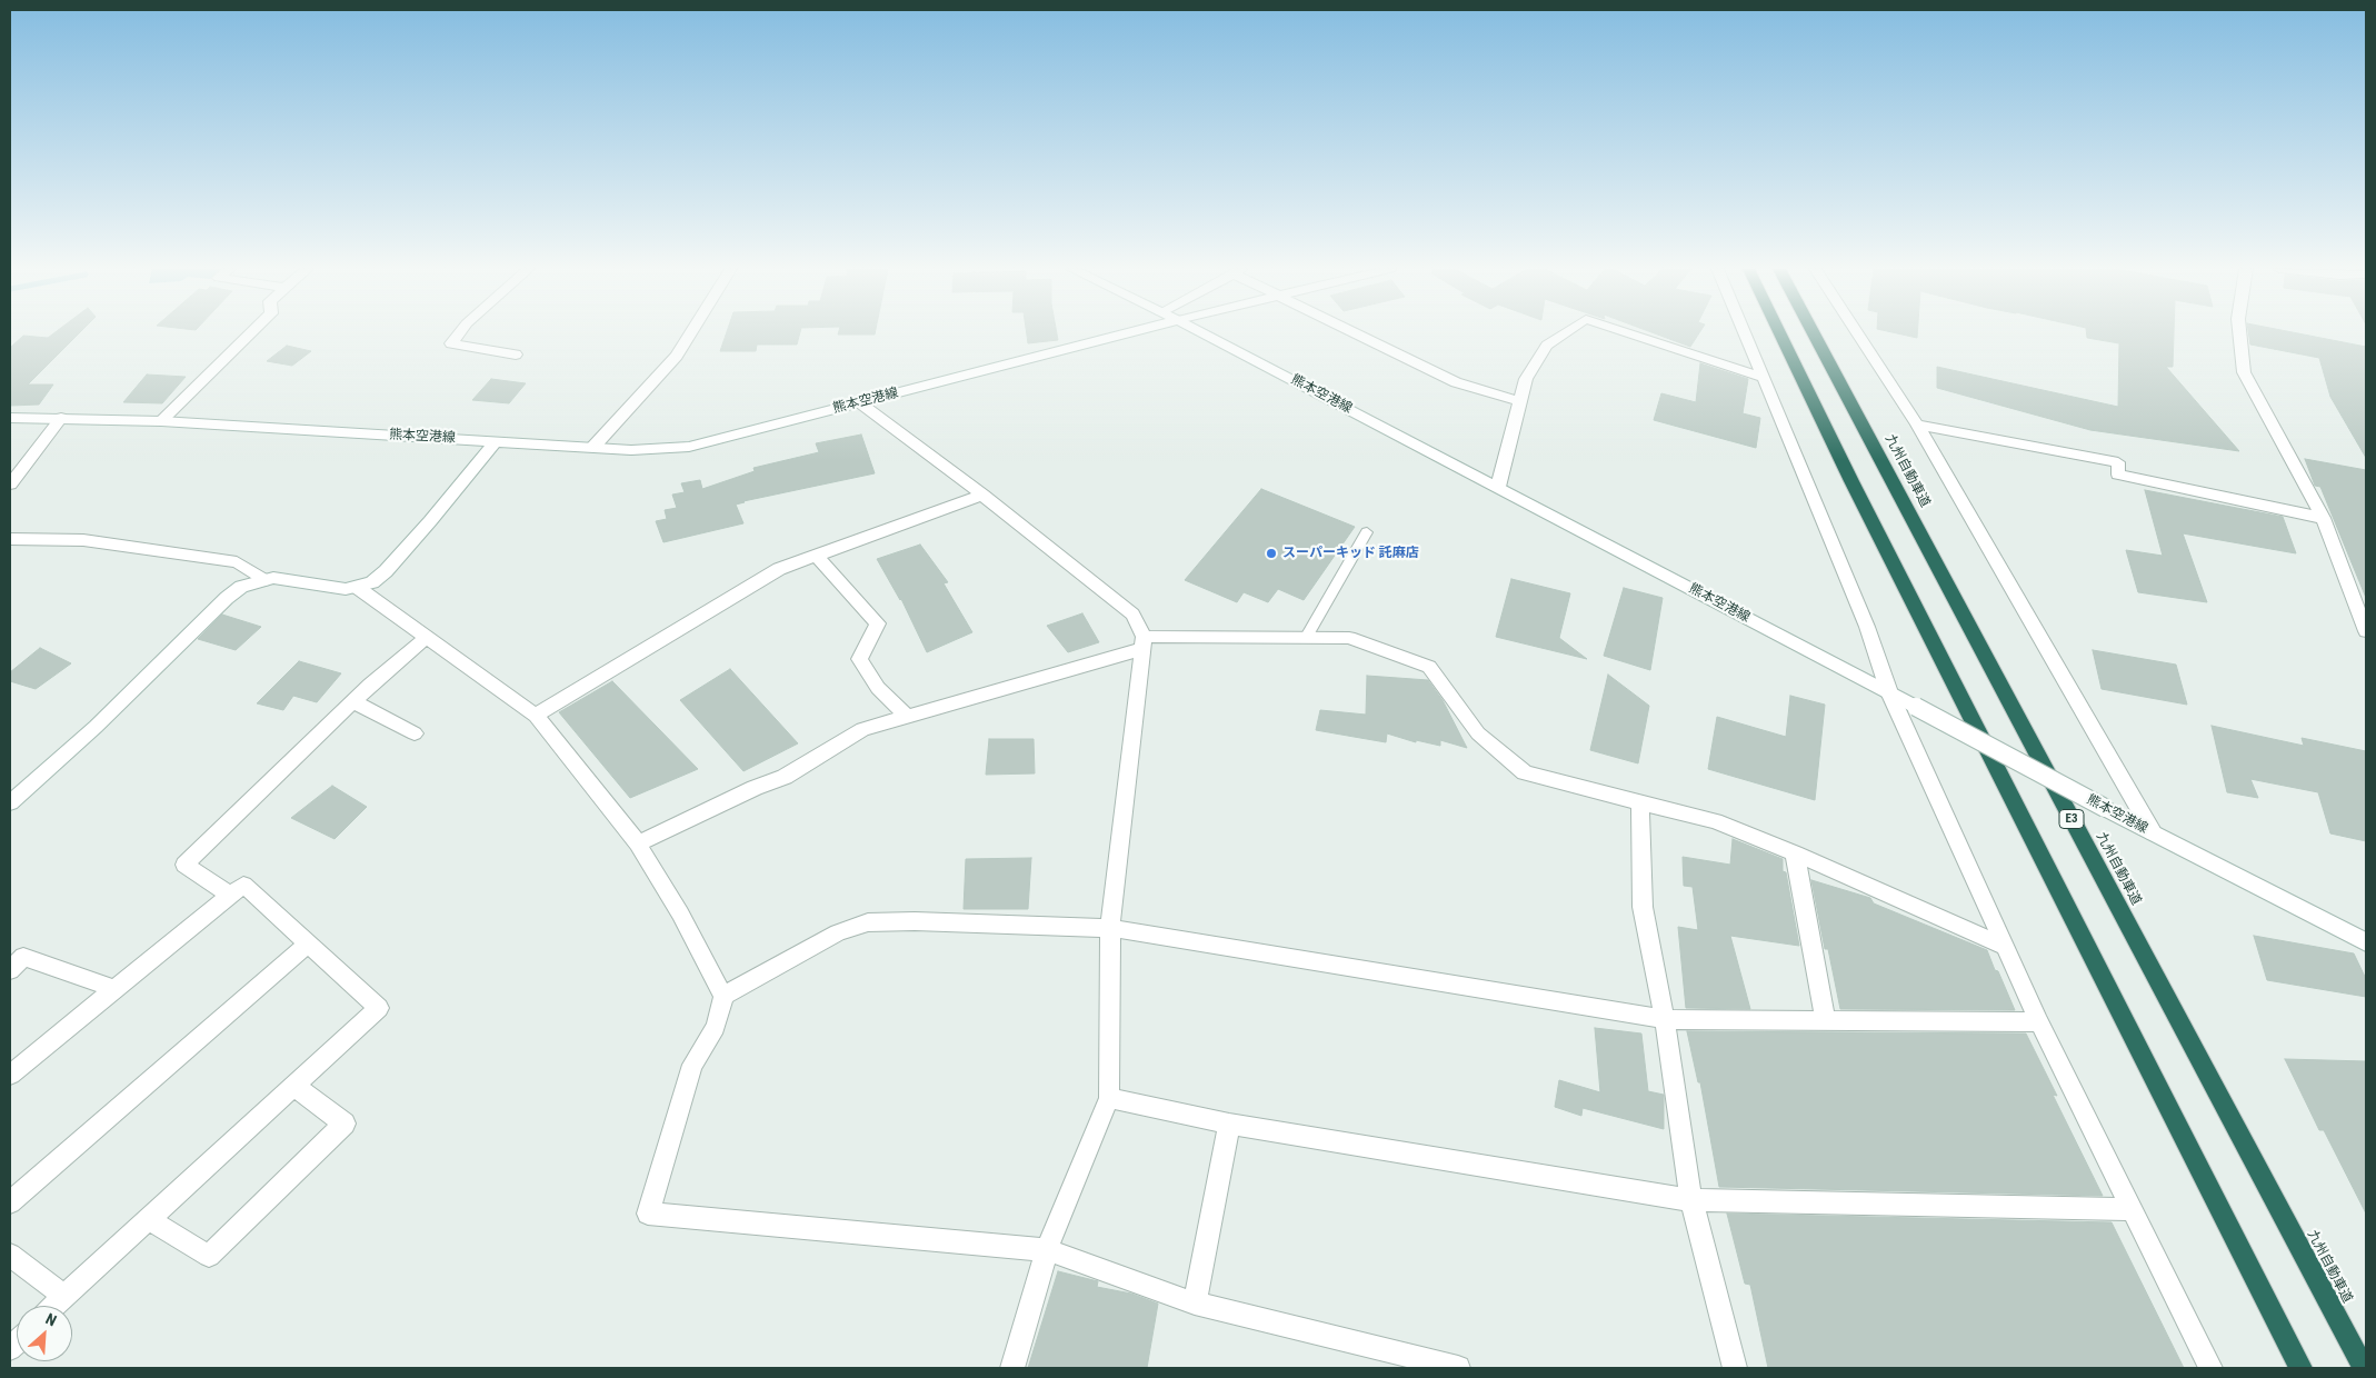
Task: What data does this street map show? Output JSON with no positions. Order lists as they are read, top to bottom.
{
  "streets": {
    "highway": ["九州自動車道", "E3"],
    "street": ["熊本空港線"]
  },
  "places": ["スーパーキッド 託麻店"],
  "north": "top right"
}
